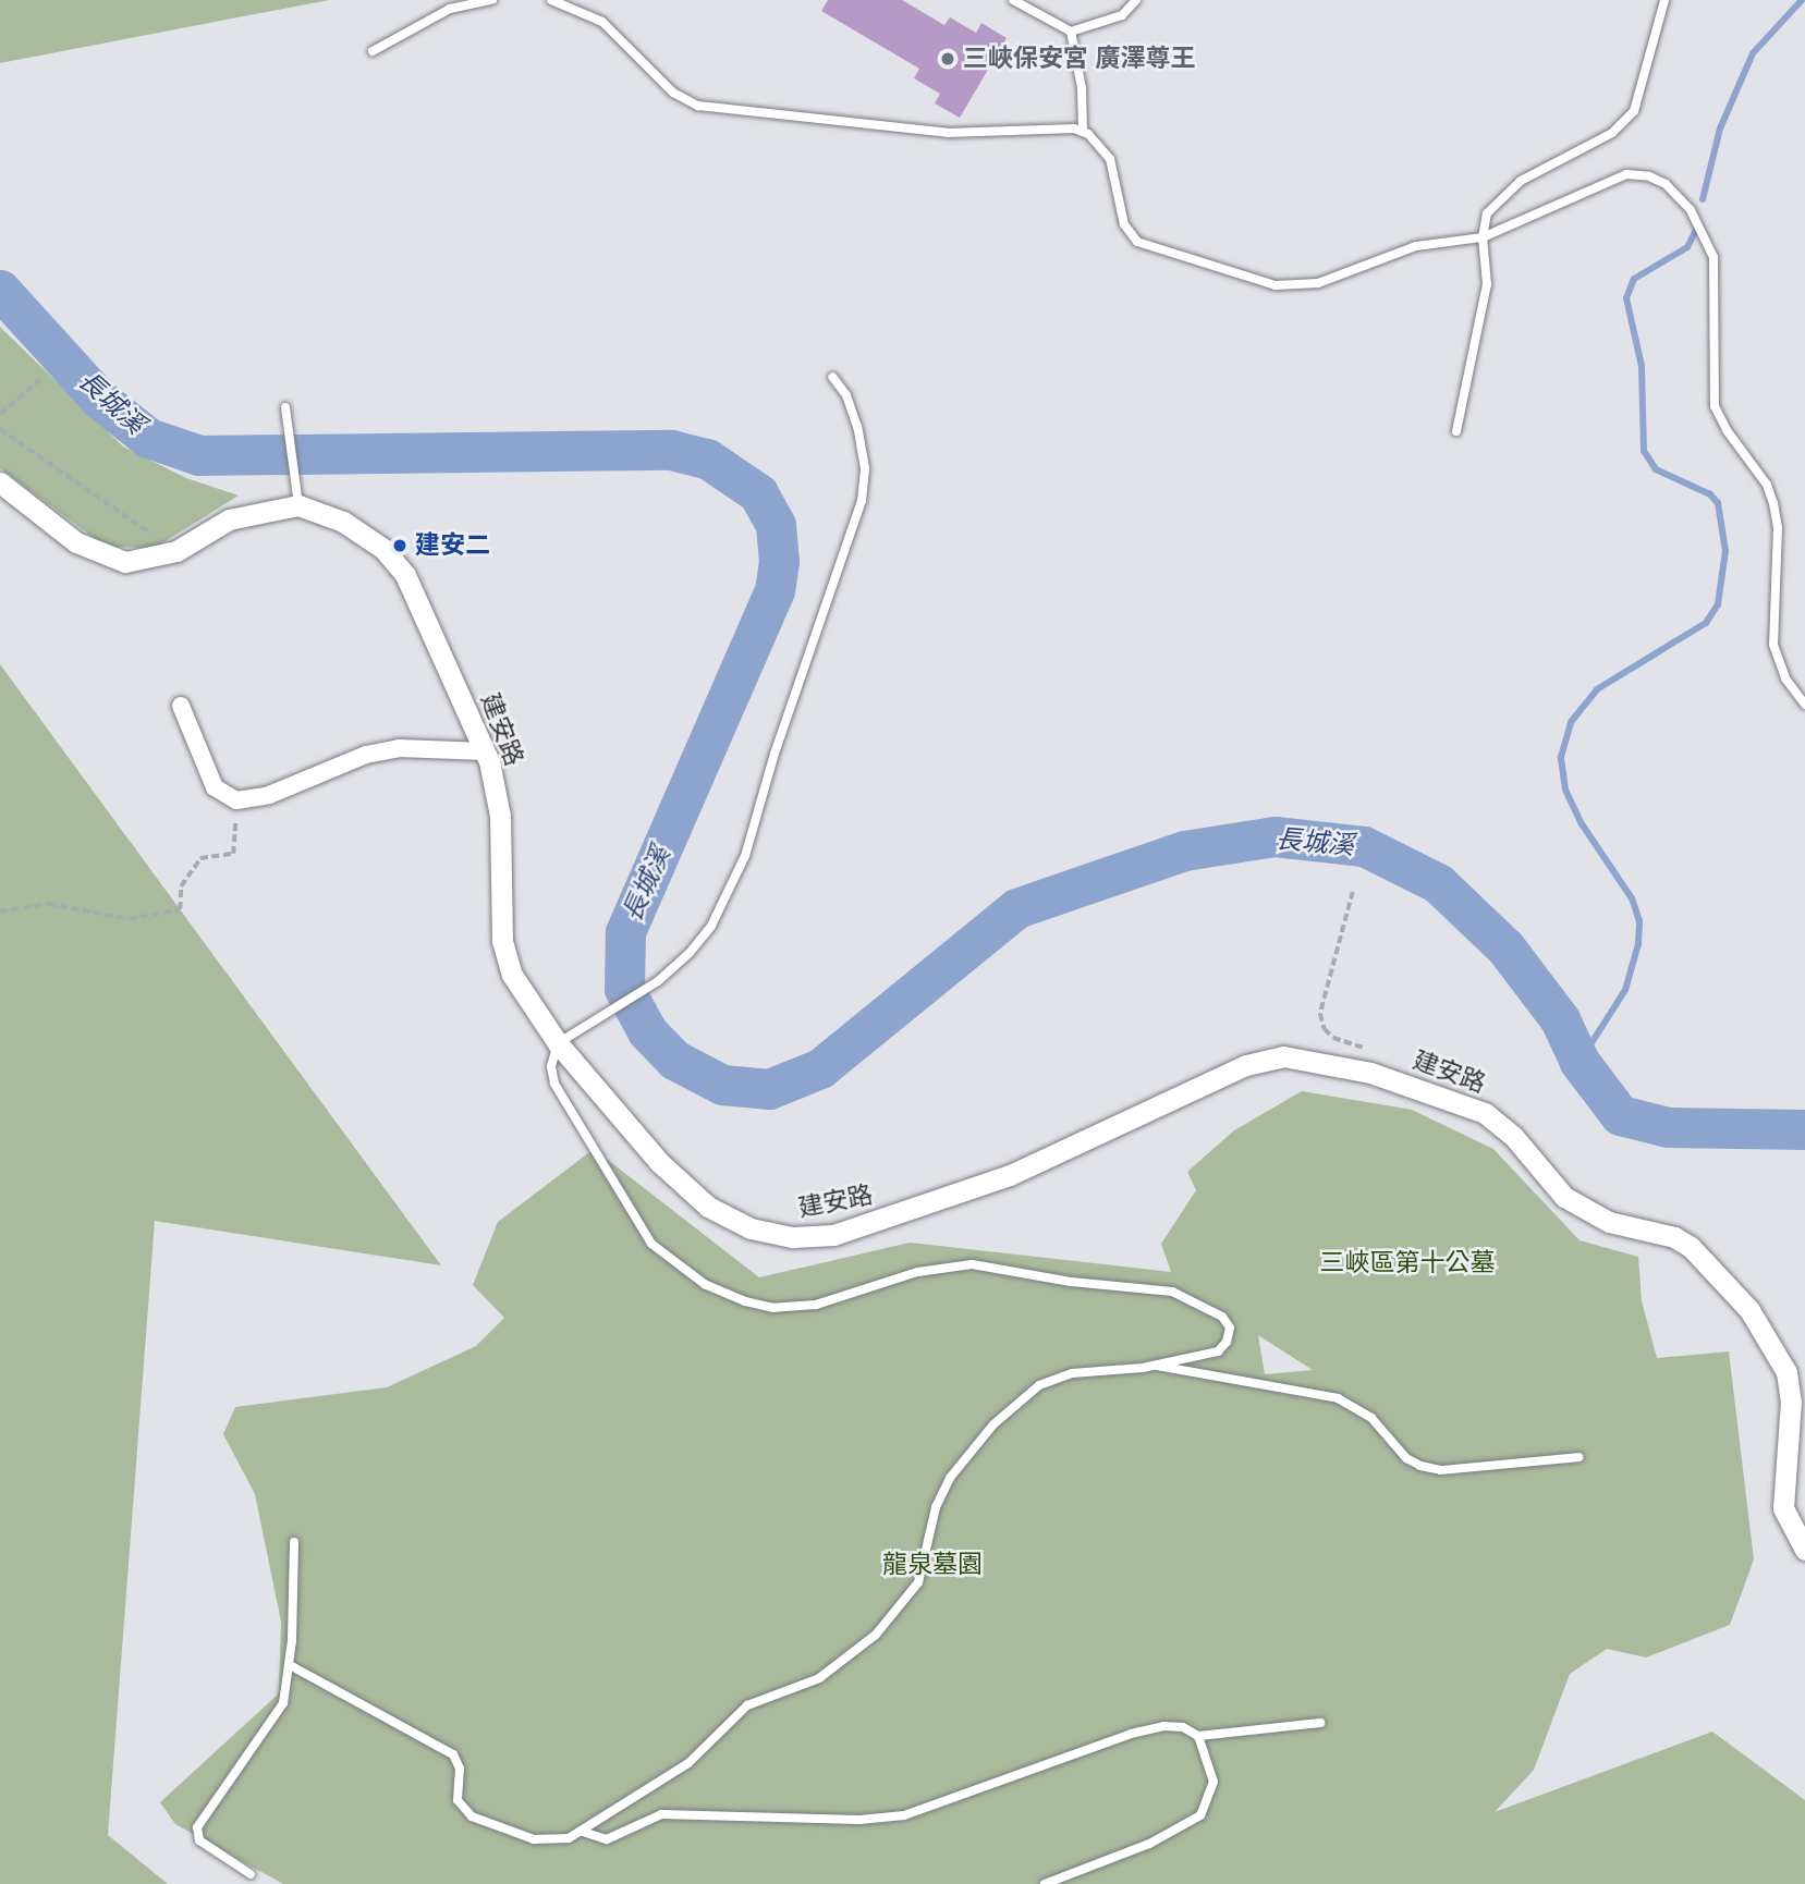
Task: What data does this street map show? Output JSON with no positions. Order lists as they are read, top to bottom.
{
  "streets": {
    "street": ["建安路"]
  },
  "water": ["長城溪"],
  "parks": ["三峽區第十公墓", "龍泉墓園"],
  "places": ["三峽保安宮 廣澤尊王", "建安二"]
}
